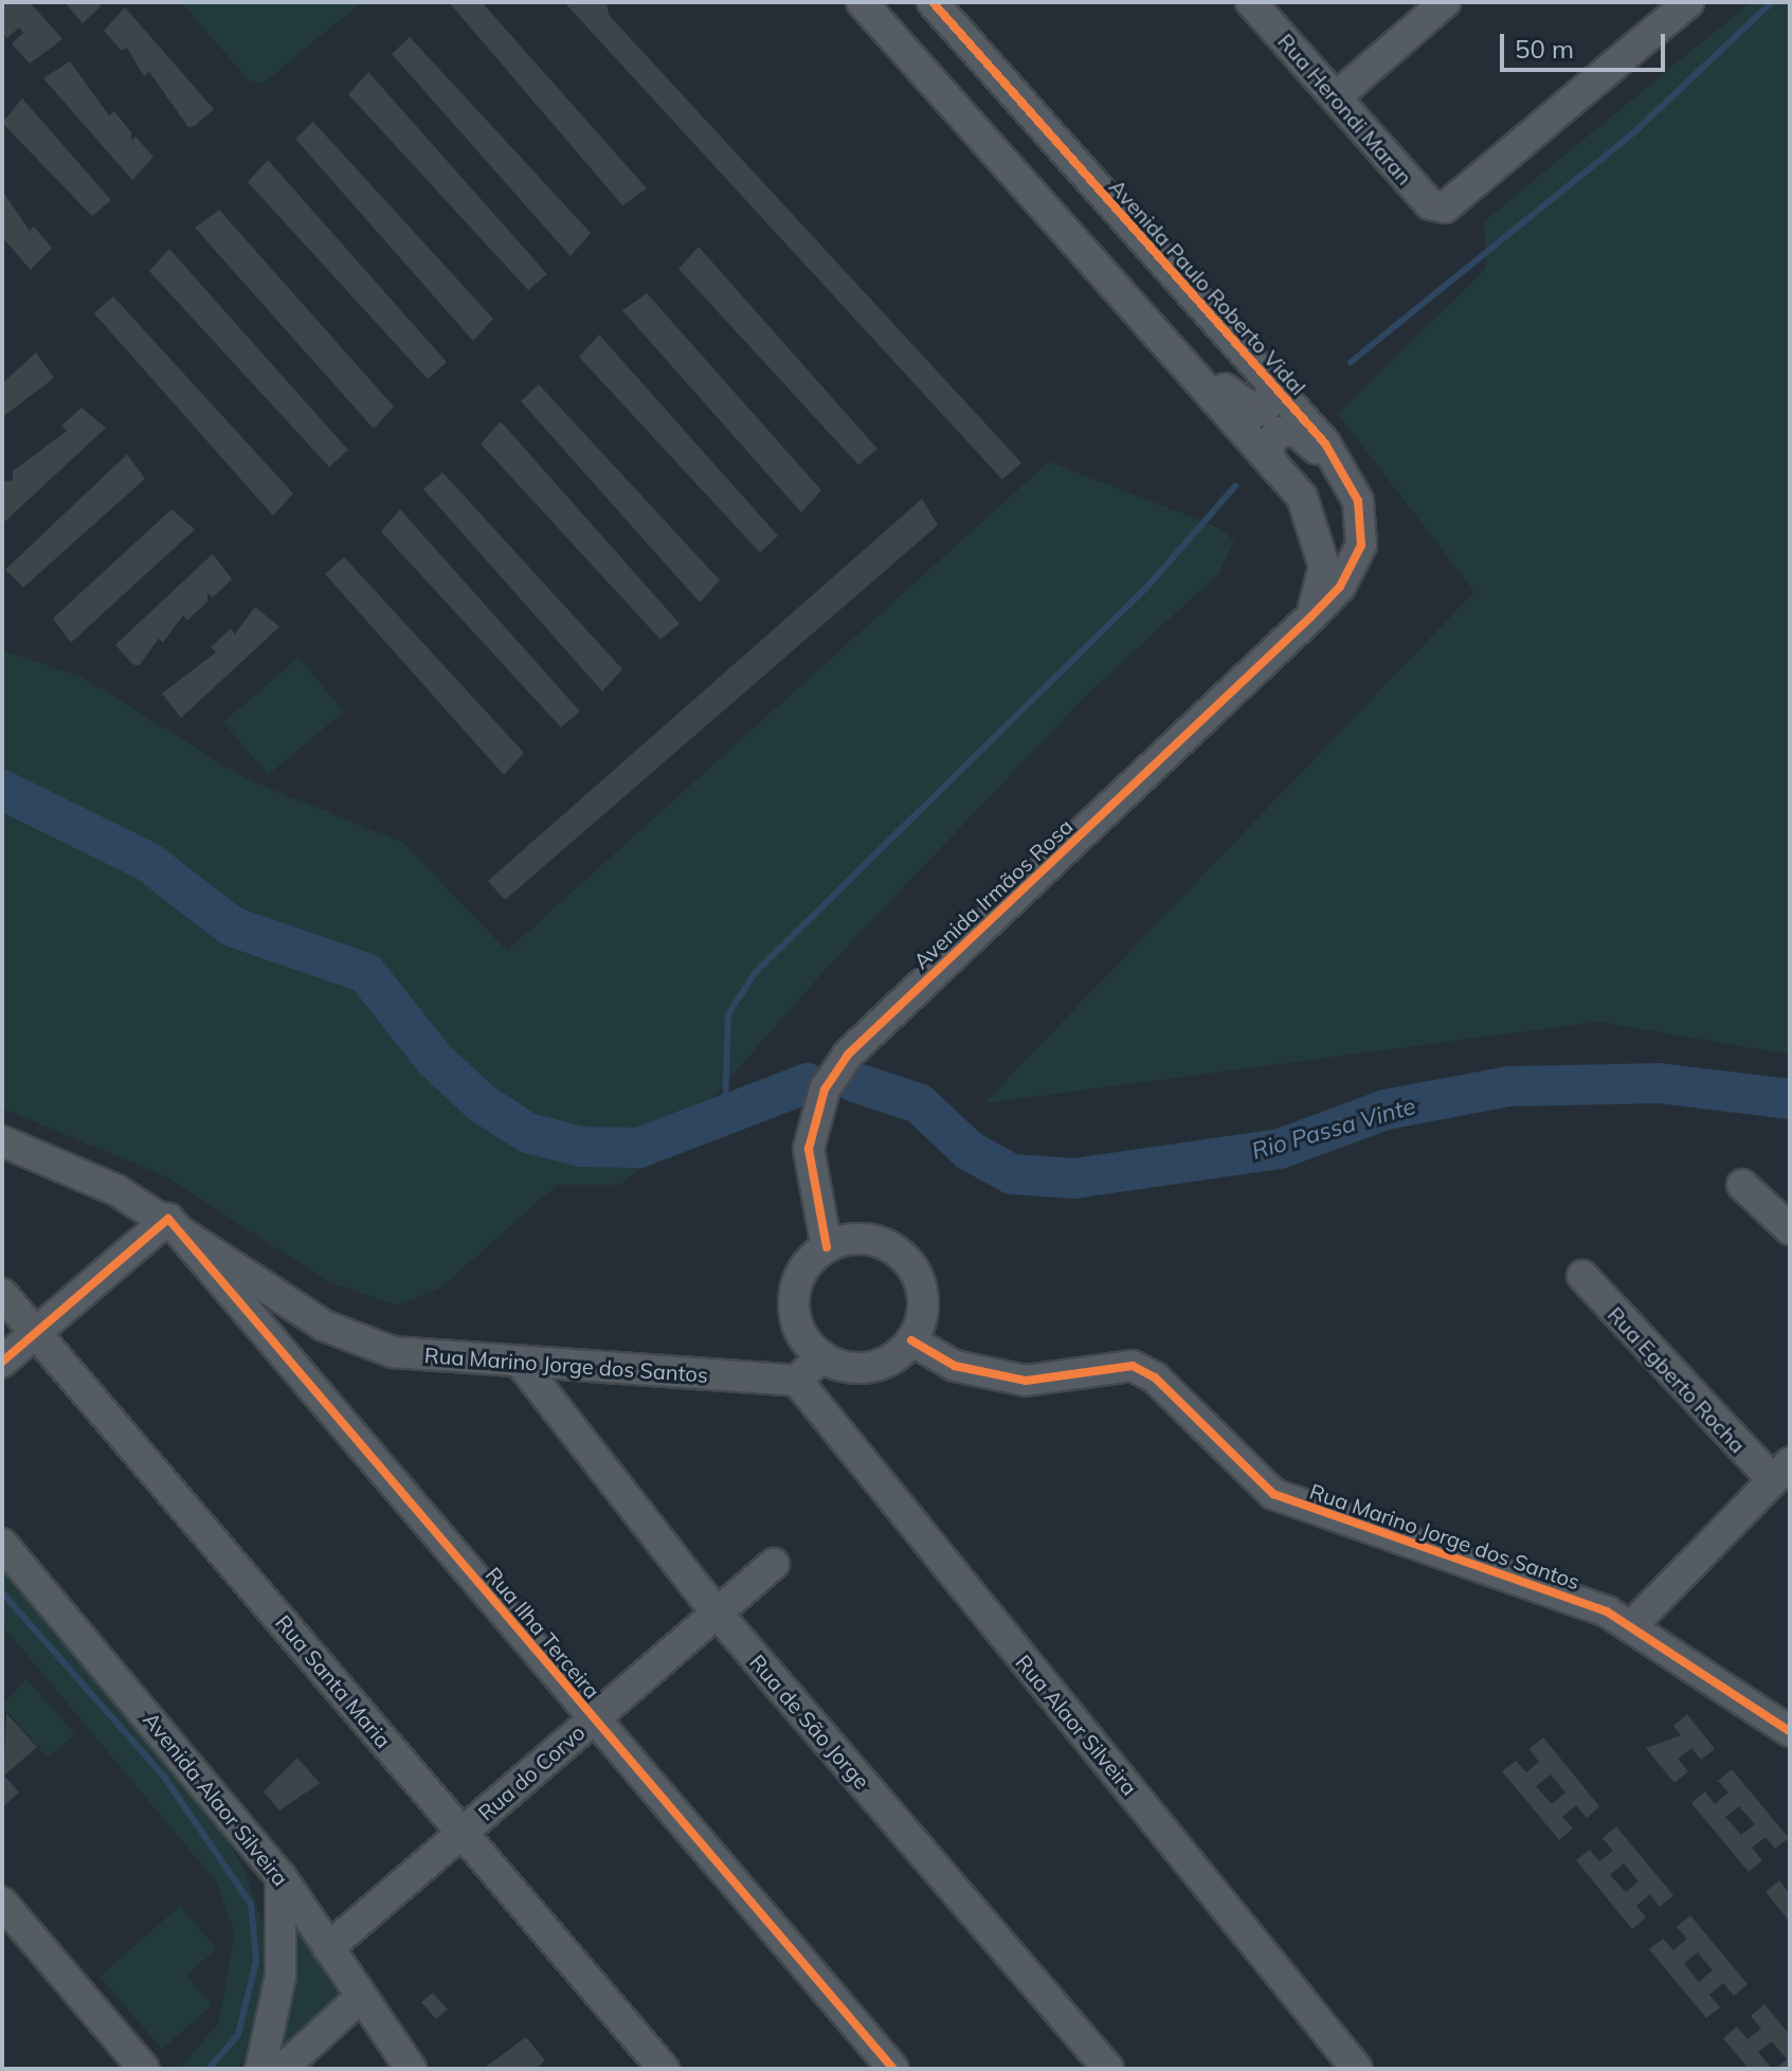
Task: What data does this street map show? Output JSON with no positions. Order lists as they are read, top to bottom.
{
  "streets": {
    "street": [
      "Rua Herondi Maran",
      "Avenida Paulo Roberto Vidal",
      "Avenida Irmãos Rosa",
      "Rua Marino Jorge dos Santos",
      "Rua Egberto Rocha",
      "Rua Ilha Terceira",
      "Rua Santa Maria",
      "Rua de São Jorge",
      "Rua Alaor Silveira",
      "Rua do Corvo",
      "Avenida Alaor Silveira"
    ]
  },
  "crossings": [
    ["Avenida Paulo Roberto Vidal", "Avenida Irmãos Rosa"],
    ["Avenida Irmãos Rosa", "Rua Marino Jorge dos Santos"],
    ["Rua Marino Jorge dos Santos", "Rua Ilha Terceira"],
    ["Rua Marino Jorge dos Santos", "Rua de São Jorge"],
    ["Rua Marino Jorge dos Santos", "Rua Alaor Silveira"],
    ["Rua Ilha Terceira", "Rua do Corvo"],
    ["Rua Santa Maria", "Rua do Corvo"],
    ["Rua de São Jorge", "Rua do Corvo"],
    ["Rua do Corvo", "Avenida Alaor Silveira"]
  ],
  "water": ["Rio Passa Vinte"],
  "scale_bar": "50 m"
}
